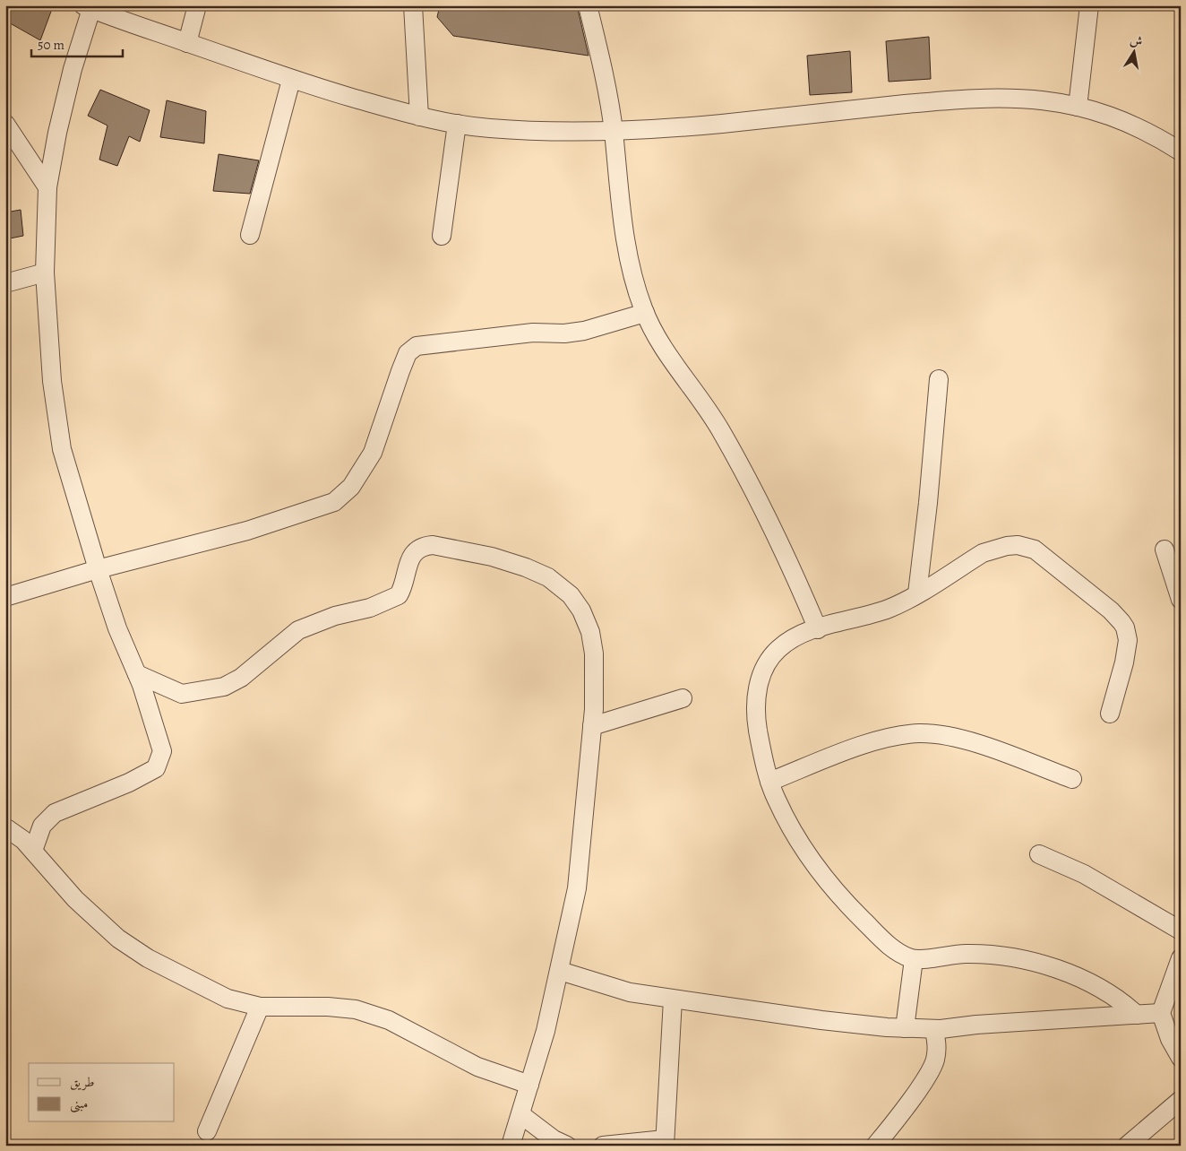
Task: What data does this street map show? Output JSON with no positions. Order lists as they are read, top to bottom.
{
  "legend": ["طريق", "مبنى"],
  "scale_bar": "50 m",
  "north": "top"
}
